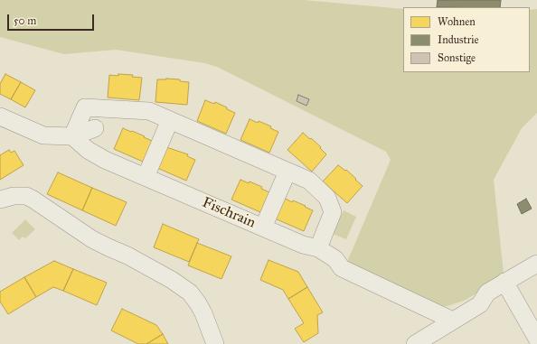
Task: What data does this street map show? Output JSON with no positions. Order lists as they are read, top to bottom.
{
  "streets": {
    "street": ["Fischrain"]
  },
  "legend": ["Wohnen", "Industrie", "Sonstige"],
  "scale_bar": "50 m"
}
